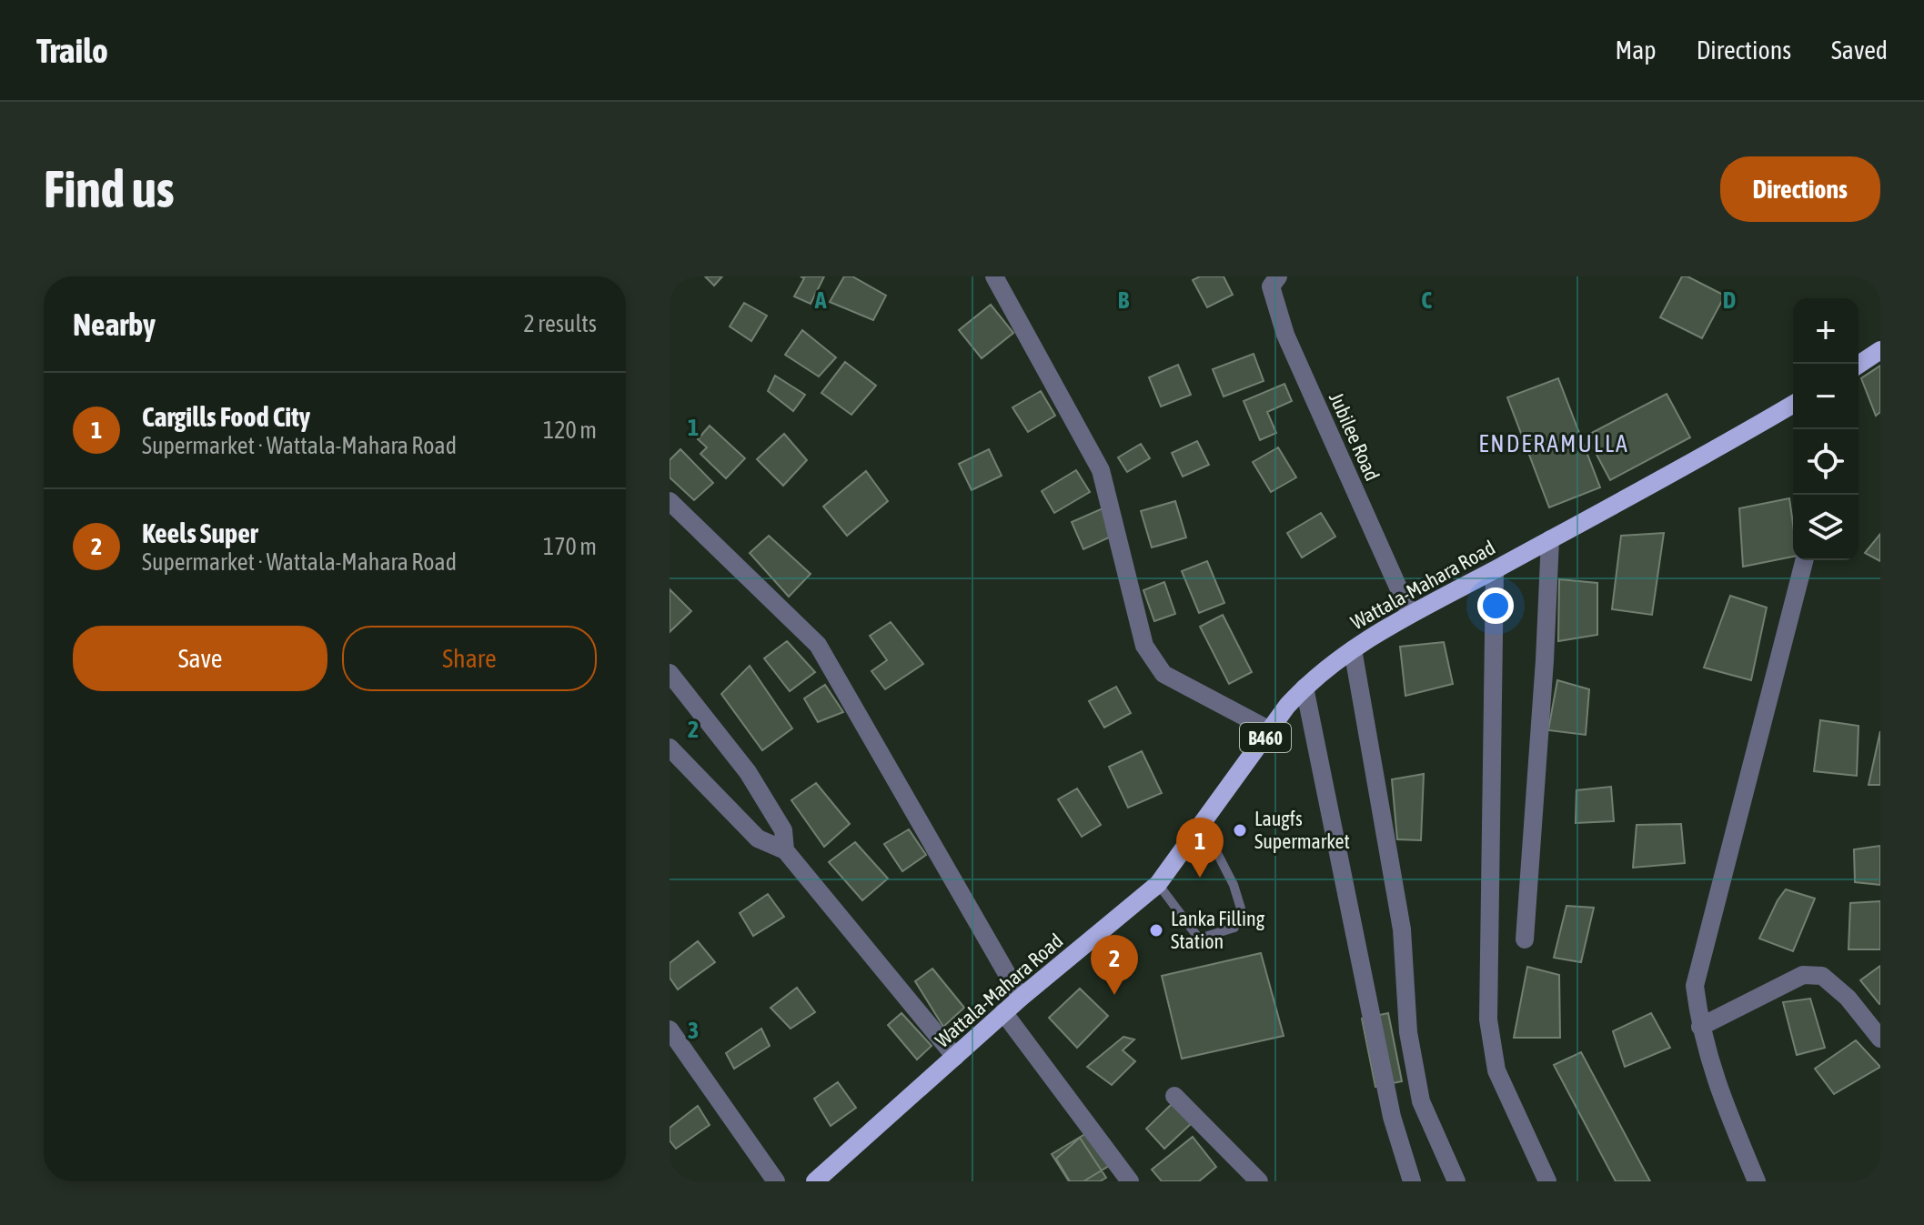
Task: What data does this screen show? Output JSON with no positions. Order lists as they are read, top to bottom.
{
  "streets": {
    "main road": ["Wattala-Mahara Road", "B460"],
    "street": ["Jubilee Road"]
  },
  "crossings": [
    ["Jubilee Road", "Wattala-Mahara Road"]
  ],
  "districts": ["ENDERAMULLA"],
  "places": ["Laugfs Supermarket", "Lanka Filling Station"],
  "page": {
    "header": "Trailo",
    "nav": ["Map", "Directions", "Saved"],
    "buttons": [
      "Directions",
      ["Save", "Share"]
    ],
    "title": "Find us",
    "heading": ["Nearby", "2 results"],
    "map_buttons": ["+", "−"],
    "list": [
      {
        "mark": "1",
        "name": "Cargills Food City",
        "note": "Supermarket · Wattala-Mahara Road",
        "value": "120 m"
      },
      {
        "mark": "2",
        "name": "Keels Super",
        "note": "Supermarket · Wattala-Mahara Road",
        "value": "170 m"
      }
    ],
    "pins": ["1", "2"]
  },
  "grid": {
    "columns": [
      "A",
      "B",
      "C",
      "D"
    ],
    "rows": ["1", "2", "3"]
  }
}
